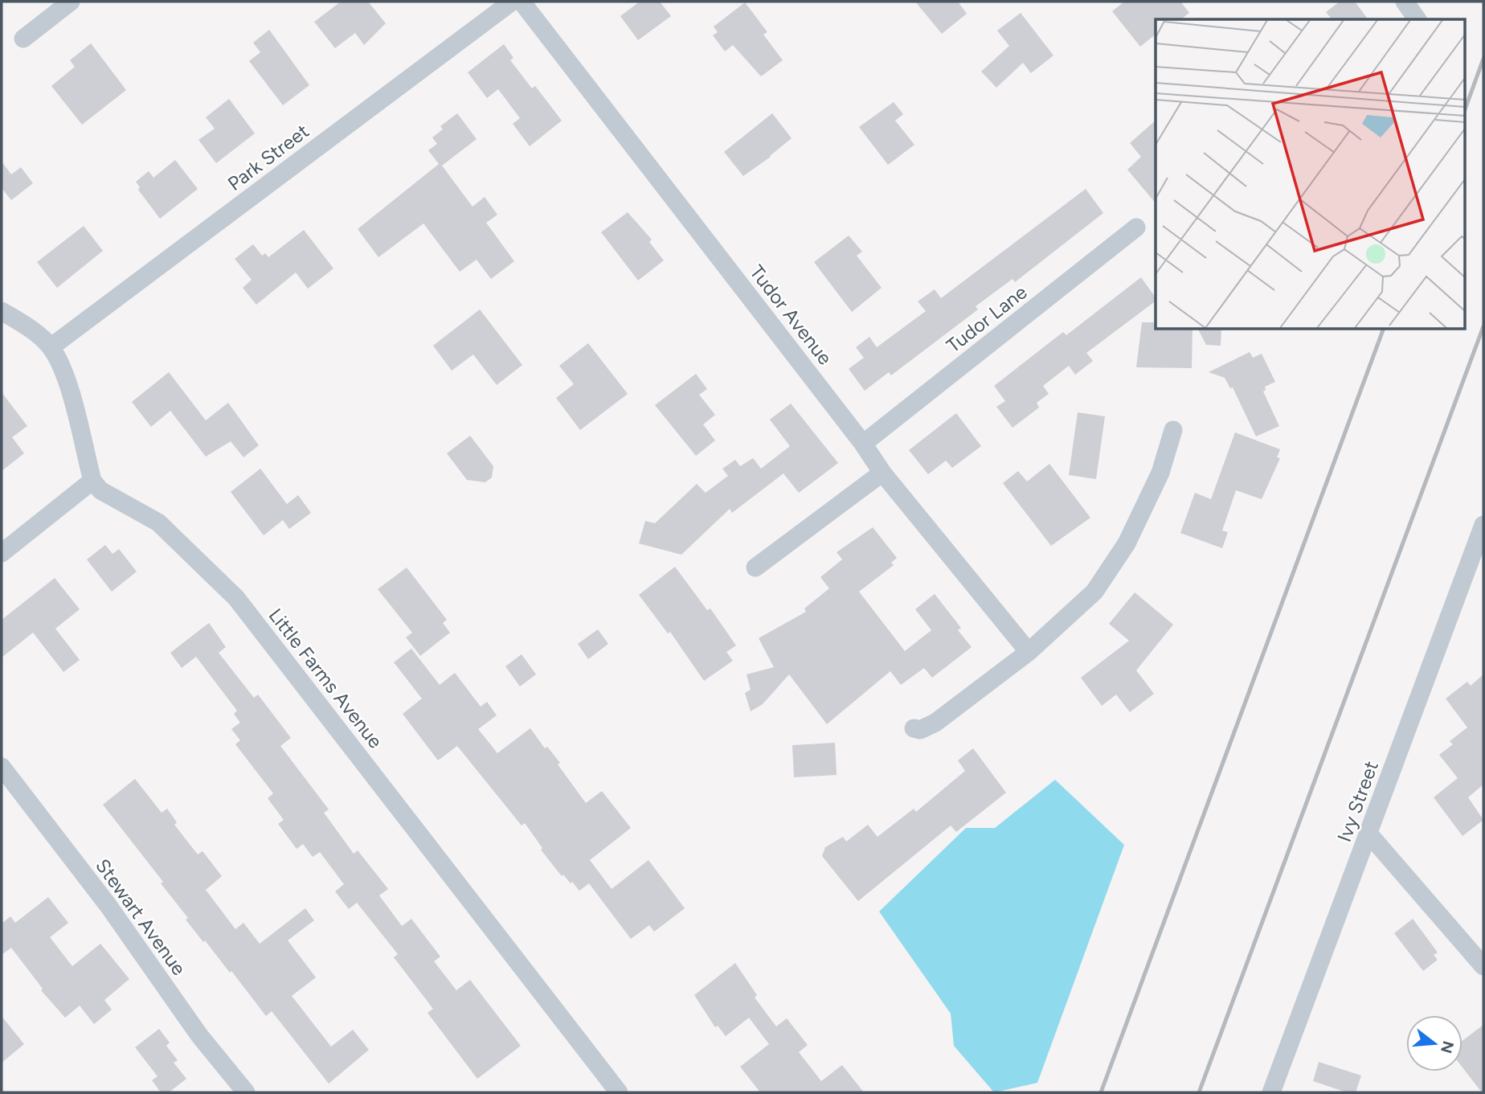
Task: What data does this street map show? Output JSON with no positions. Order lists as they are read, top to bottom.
{
  "streets": {
    "street": [
      "Park Street",
      "Tudor Avenue",
      "Tudor Lane",
      "Little Farms Avenue",
      "Ivy Street",
      "Stewart Avenue"
    ]
  },
  "crossings": [
    ["Tudor Avenue", "Tudor Lane"]
  ],
  "north": "right"
}
